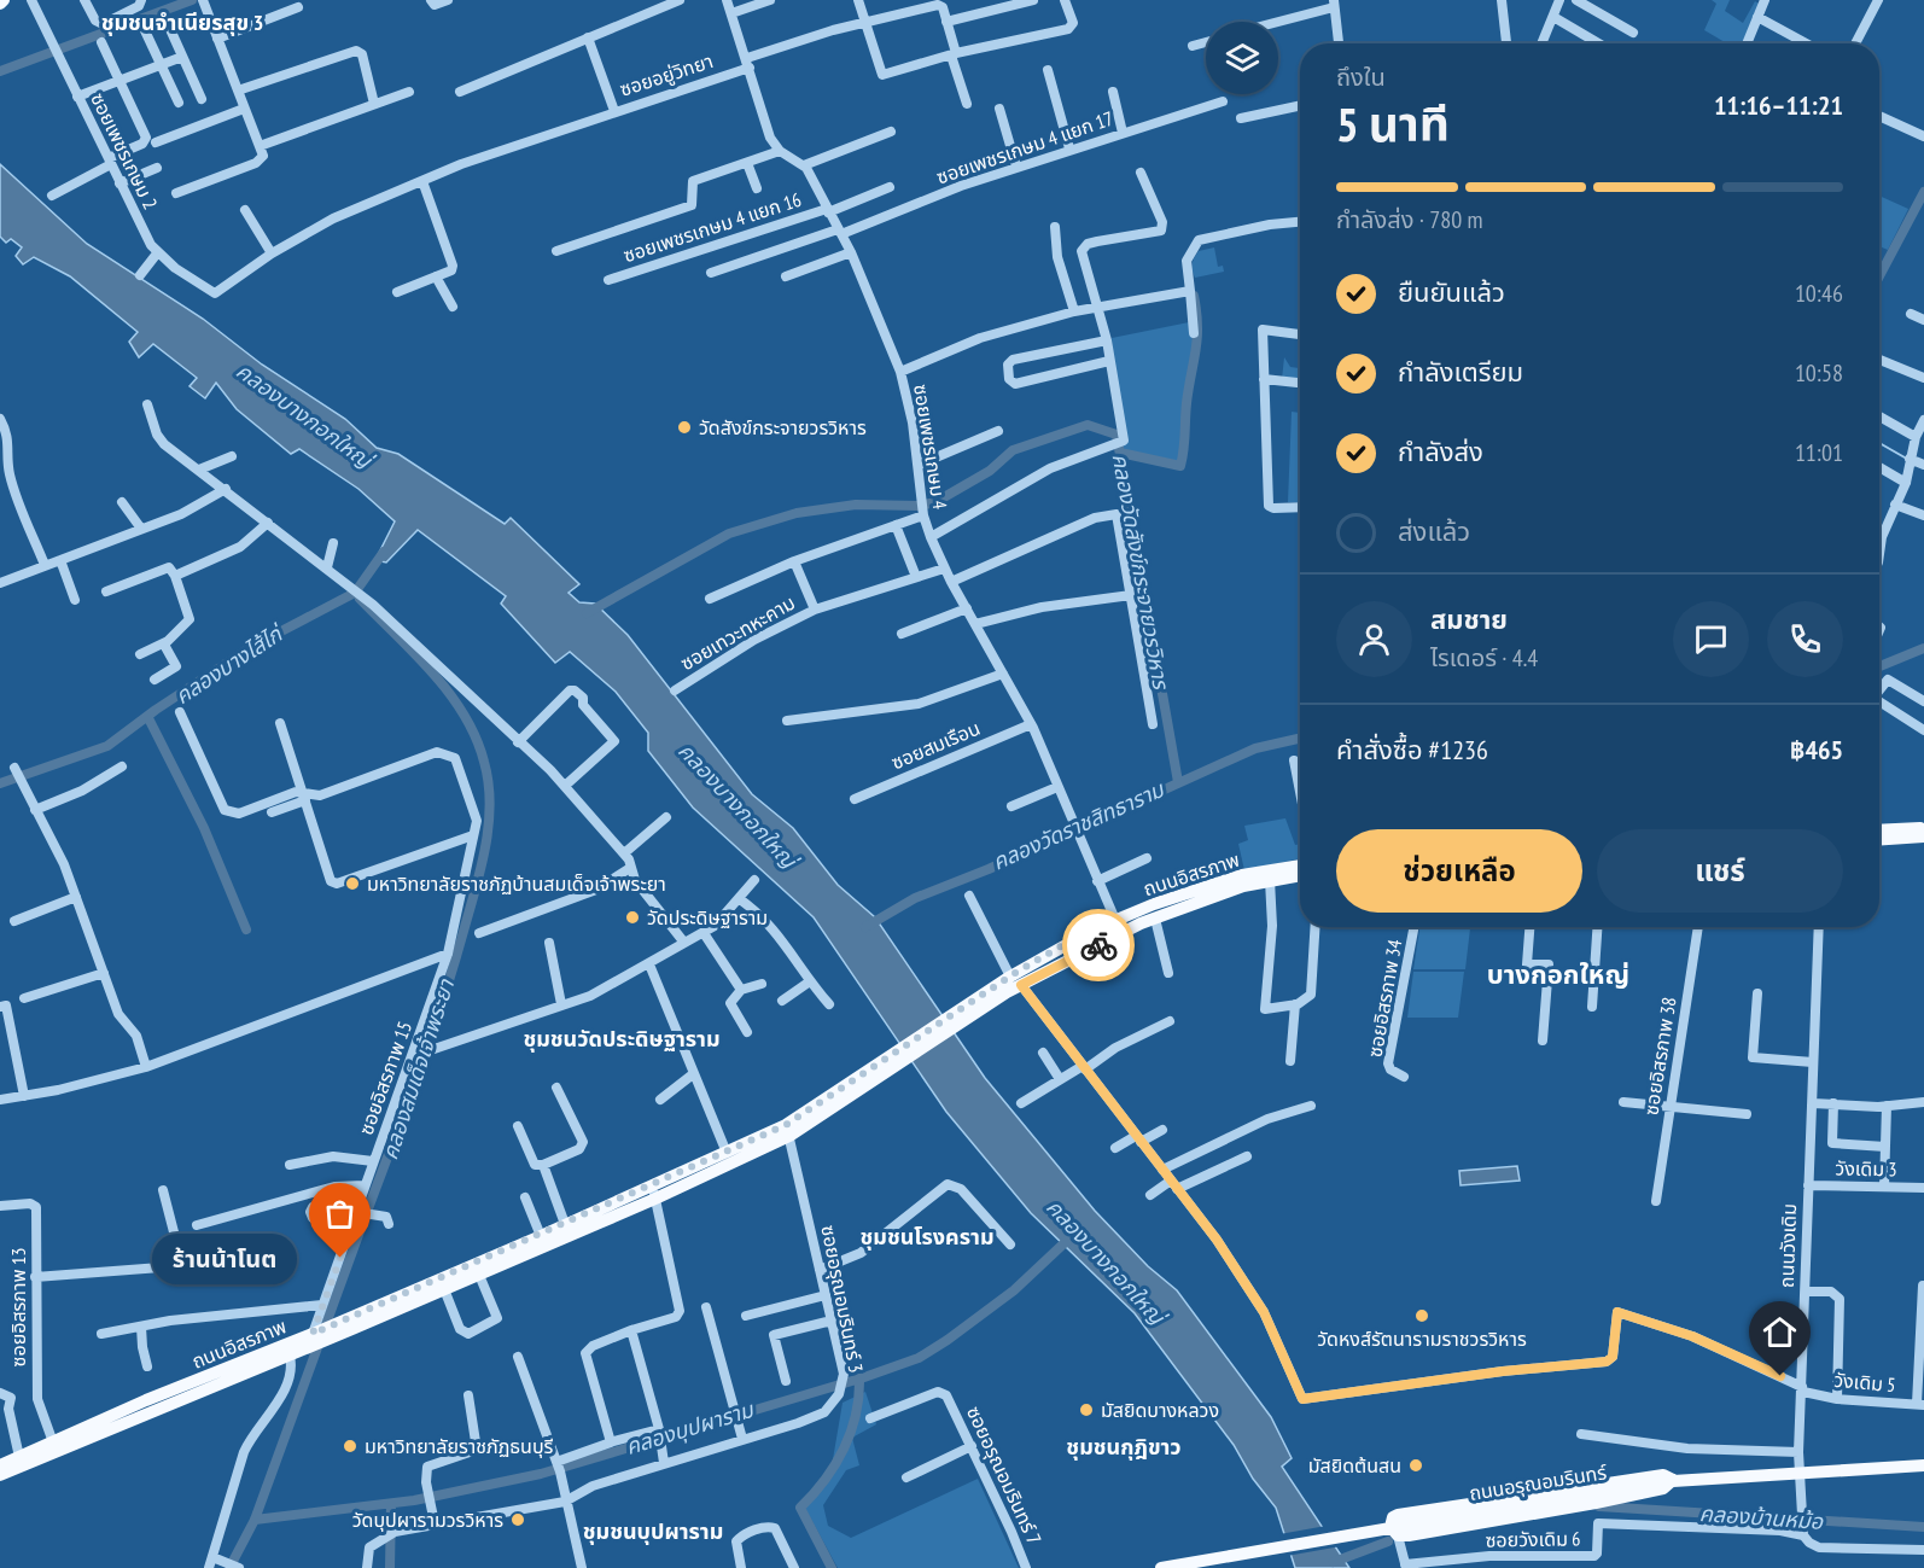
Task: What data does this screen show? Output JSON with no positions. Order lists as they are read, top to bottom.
{
  "streets": {
    "main road": ["ถนนอิสรภาพ", "ถนนอรุณอมรินทร์"],
    "street": [
      "ซอยอยู่วิทยา",
      "ซอยเพชรเกษม 4 แยก 17",
      "ซอยเพชรเกษม 2",
      "ซอยเพชรเกษม 4 แยก 16",
      "ซอยเพชรเกษม 4",
      "ซอยเทวะทหะคาม",
      "ซอยสมเรือน",
      "ซอยอิสรภาพ 34",
      "ซอยอิสรภาพ 38",
      "ซอยอิสรภาพ 15",
      "วังเดิม 3",
      "ถนนวังเดิม",
      "ซอยอรุณอมรินทร์ 3",
      "ซอยอิสรภาพ 13",
      "วังเดิม 5",
      "ซอยอรุณอมรินทร์ 7",
      "ซอยวังเดิม 6"
    ]
  },
  "crossings": [
    ["ซอยอยู่วิทยา", "ซอยเพชรเกษม 2"],
    ["ซอยเพชรเกษม 4 แยก 17", "ซอยเพชรเกษม 4"],
    ["ซอยเพชรเกษม 4 แยก 16", "ซอยเพชรเกษม 4"],
    ["ซอยเพชรเกษม 4", "ซอยเทวะทหะคาม"],
    ["ซอยเพชรเกษม 4", "ซอยสมเรือน"],
    ["ซอยเพชรเกษม 4", "ถนนอิสรภาพ"],
    ["ถนนอิสรภาพ", "ซอยอิสรภาพ 15"],
    ["ถนนอิสรภาพ", "ซอยอรุณอมรินทร์ 3"],
    ["ถนนอิสรภาพ", "ซอยอิสรภาพ 13"],
    ["วังเดิม 3", "ถนนวังเดิม"],
    ["ถนนวังเดิม", "วังเดิม 5"],
    ["ถนนวังเดิม", "ถนนอรุณอมรินทร์"],
    ["ถนนวังเดิม", "ซอยวังเดิม 6"]
  ],
  "districts": [
    "ชุมชนจำเนียรสุข 3",
    "บางกอกใหญ่",
    "ชุมชนวัดประดิษฐาราม",
    "ชุมชนโรงคราม",
    "ชุมชนกุฎิขาว",
    "ชุมชนบุปผาราม"
  ],
  "water": [
    "คลองบางกอกใหญ่",
    "คลองวัดสังข์กระจายวรวิหาร",
    "คลองบางไส้ไก่",
    "คลองวัดราชสิทธาราม",
    "คลองสมเด็จเจ้าพระยา",
    "คลองบุปผาราม",
    "คลองบ้านหม้อ"
  ],
  "places": [
    "วัดสังข์กระจายวรวิหาร",
    "มหาวิทยาลัยราชภัฏบ้านสมเด็จเจ้าพระยา",
    "วัดประดิษฐาราม",
    "ร้านน้าโนต",
    "วัดหงส์รัตนารามราชวรวิหาร",
    "มัสยิดบางหลวง",
    "มหาวิทยาลัยราชภัฏธนบุรี",
    "มัสยิดต้นสน",
    "วัดบุปผารามวรวิหาร"
  ],
  "page": {
    "heading": ["5 นาที", "ถึงใน", "11:16–11:21"],
    "panel": [
      "สมชาย",
      "ไรเดอร์ · 4.4",
      "คำสั่งซื้อ #1236",
      "฿465"
    ],
    "bar": "กำลังส่ง · 780 m",
    "list": [
      ["ยืนยันแล้ว", "10:46"],
      ["กำลังเตรียม", "10:58"],
      ["กำลังส่ง", "11:01"],
      "ส่งแล้ว"
    ],
    "buttons": ["ช่วยเหลือ", "แชร์"],
    "bubble": "ร้านน้าโนต"
  }
}
